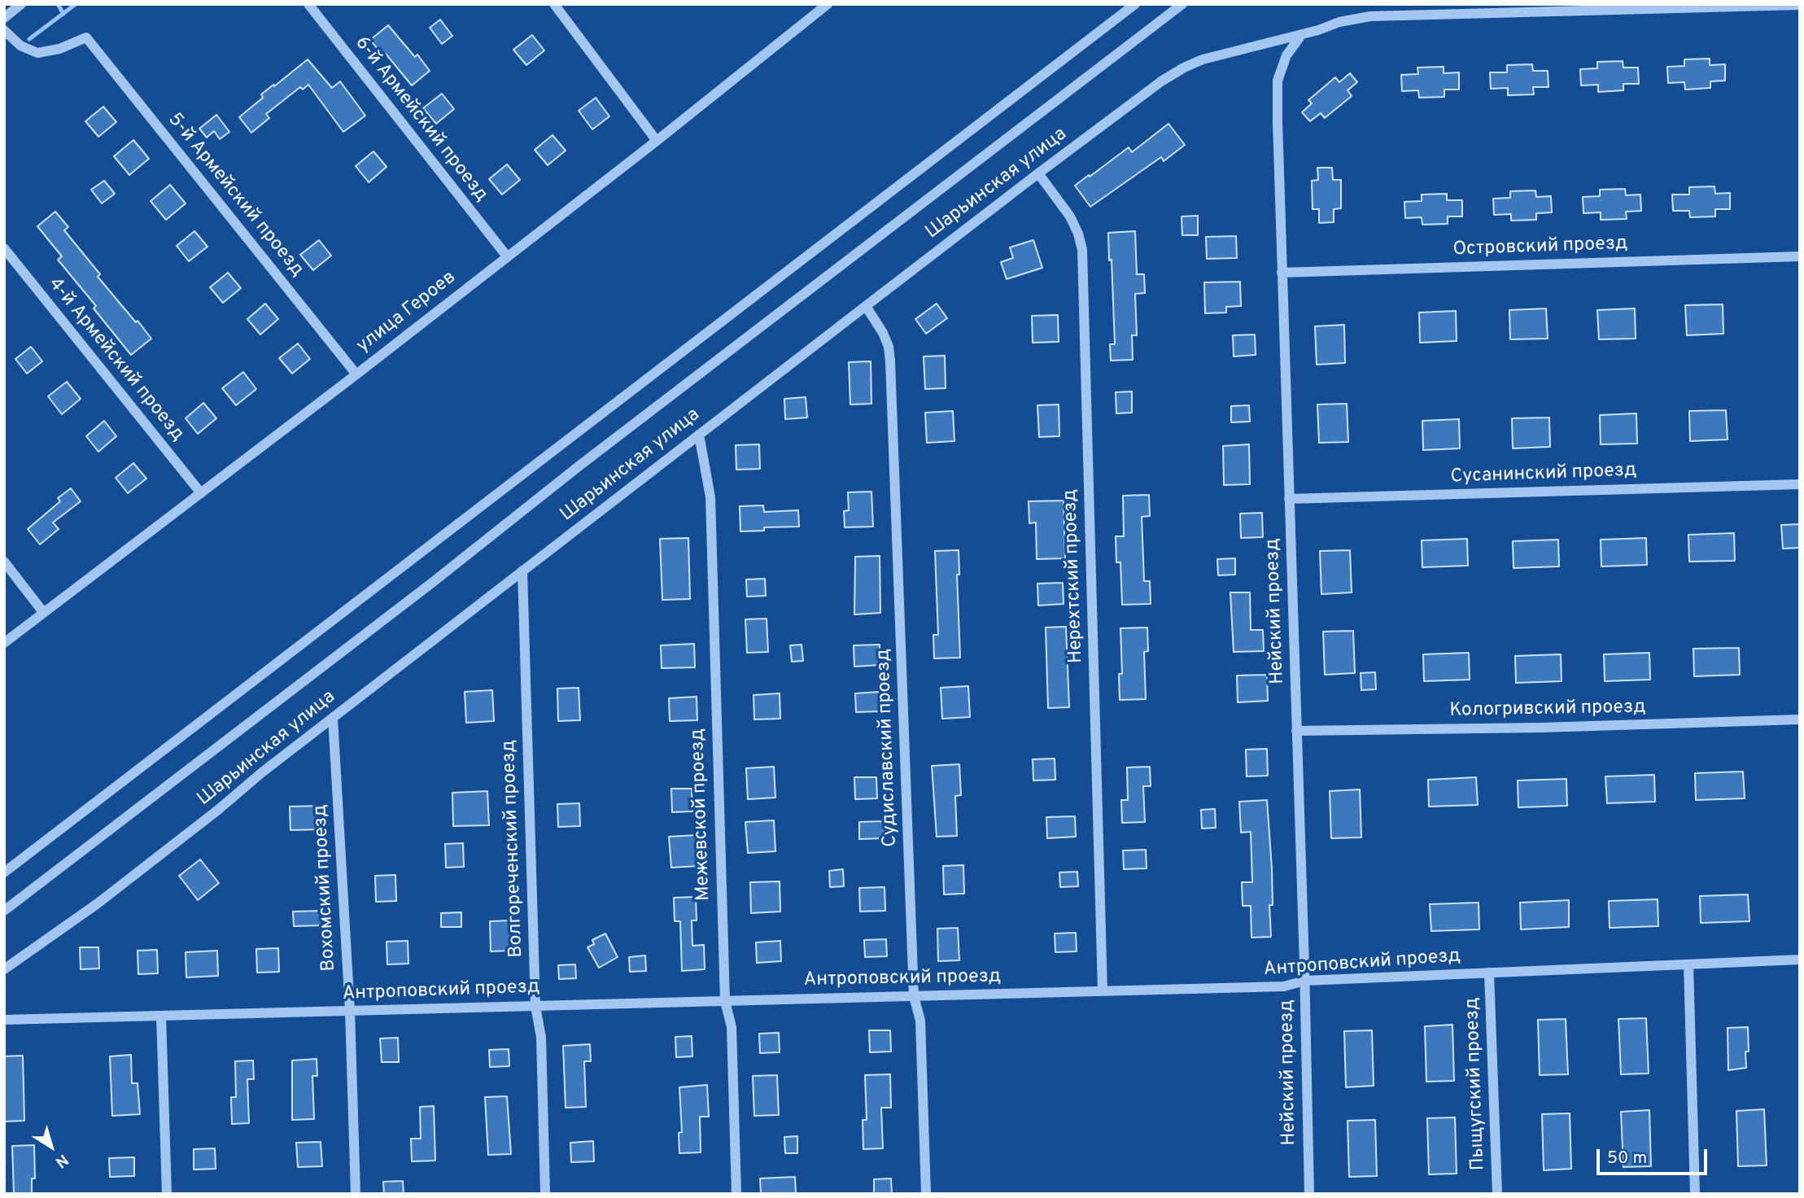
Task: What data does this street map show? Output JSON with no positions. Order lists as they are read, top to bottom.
{
  "streets": {
    "street": [
      "6-й Армейский проезд",
      "Шарьинская улица",
      "5-й Армейский проезд",
      "Островский проезд",
      "улица Героев",
      "4-й Армейский проезд",
      "Сусанинский проезд",
      "Нерехтский проезд",
      "Нейский проезд",
      "Кологривский проезд",
      "Судиславский проезд",
      "Межевской проезд",
      "Волгореченский проезд",
      "Вохомский проезд",
      "Антроповский проезд",
      "Пыщугский проезд"
    ]
  },
  "crossings": [
    ["6-й Армейский проезд", "улица Героев"],
    ["Шарьинская улица", "Нерехтский проезд"],
    ["Шарьинская улица", "Нейский проезд"],
    ["Шарьинская улица", "Судиславский проезд"],
    ["Шарьинская улица", "Межевской проезд"],
    ["Шарьинская улица", "Волгореченский проезд"],
    ["Шарьинская улица", "Вохомский проезд"],
    ["5-й Армейский проезд", "улица Героев"],
    ["Островский проезд", "Нейский проезд"],
    ["улица Героев", "4-й Армейский проезд"],
    ["Сусанинский проезд", "Нейский проезд"],
    ["Нерехтский проезд", "Антроповский проезд"],
    ["Нейский проезд", "Кологривский проезд"],
    ["Нейский проезд", "Антроповский проезд"],
    ["Судиславский проезд", "Антроповский проезд"],
    ["Межевской проезд", "Антроповский проезд"],
    ["Волгореченский проезд", "Антроповский проезд"],
    ["Вохомский проезд", "Антроповский проезд"],
    ["Антроповский проезд", "Пыщугский проезд"]
  ],
  "scale_bar": "50 m",
  "north": "bottom right"
}
